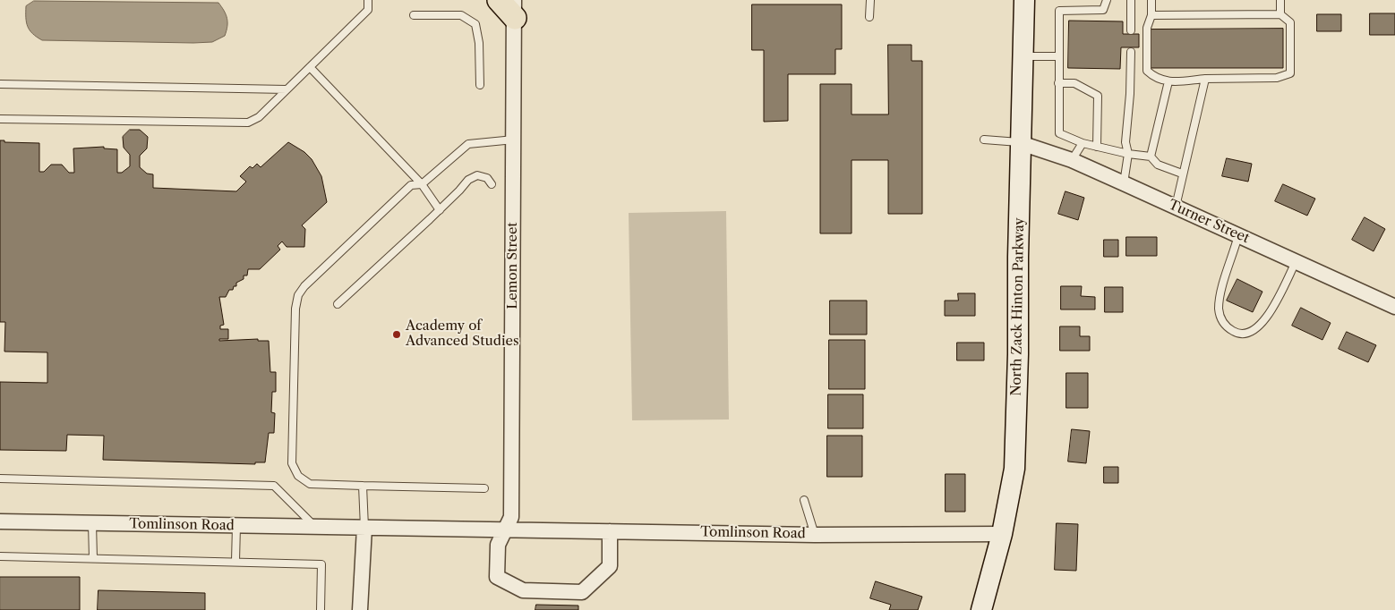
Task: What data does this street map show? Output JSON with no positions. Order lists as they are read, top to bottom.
{
  "streets": {
    "main road": ["North Zack Hinton Parkway"],
    "street": ["Turner Street", "Lemon Street", "Tomlinson Road"]
  },
  "crossings": [
    ["Turner Street", "North Zack Hinton Parkway"],
    ["Lemon Street", "Tomlinson Road"],
    ["North Zack Hinton Parkway", "Tomlinson Road"]
  ],
  "places": ["Academy of Advanced Studies"]
}
